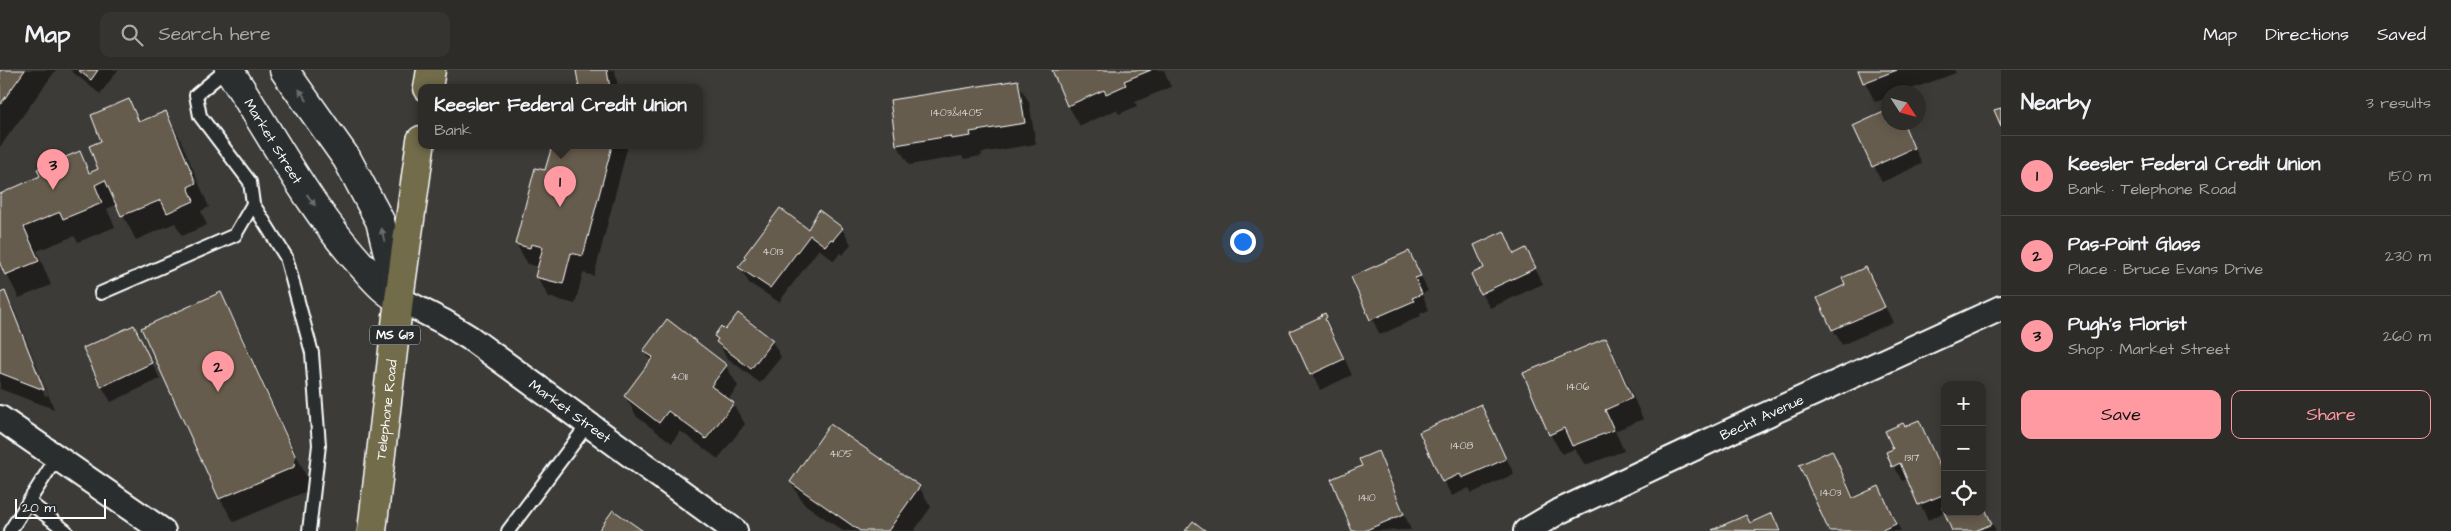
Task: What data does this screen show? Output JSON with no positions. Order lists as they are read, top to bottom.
{
  "streets": {
    "main road": ["Market Street", "MS 613", "Telephone Road"],
    "street": ["Becht Avenue"]
  },
  "crossings": [
    ["Market Street", "Telephone Road"]
  ],
  "house_numbers": [
    "1403&1405",
    "4013",
    "4011",
    "1406",
    "1408",
    "4105",
    "1317",
    "1403",
    "1410"
  ],
  "scale_bar": "20 m",
  "north": "bottom right",
  "page": {
    "header": "Map",
    "search": "Search here",
    "nav": ["Map", "Directions", "Saved"],
    "heading": ["Nearby", "3 results"],
    "popup": ["Keesler Federal Credit Union", "Bank"],
    "list": [
      {
        "mark": "1",
        "name": "Keesler Federal Credit Union",
        "note": "Bank · Telephone Road",
        "value": "150 m"
      },
      {
        "mark": "2",
        "name": "Pas-Point Glass",
        "note": "Place · Bruce Evans Drive",
        "value": "230 m"
      },
      {
        "mark": "3",
        "name": "Pugh's Florist",
        "note": "Shop · Market Street",
        "value": "260 m"
      }
    ],
    "pins": ["3", "1", "2"],
    "buttons": ["Save", "Share"],
    "map_buttons": ["+", "−"],
    "scale": "20 m"
  }
}
